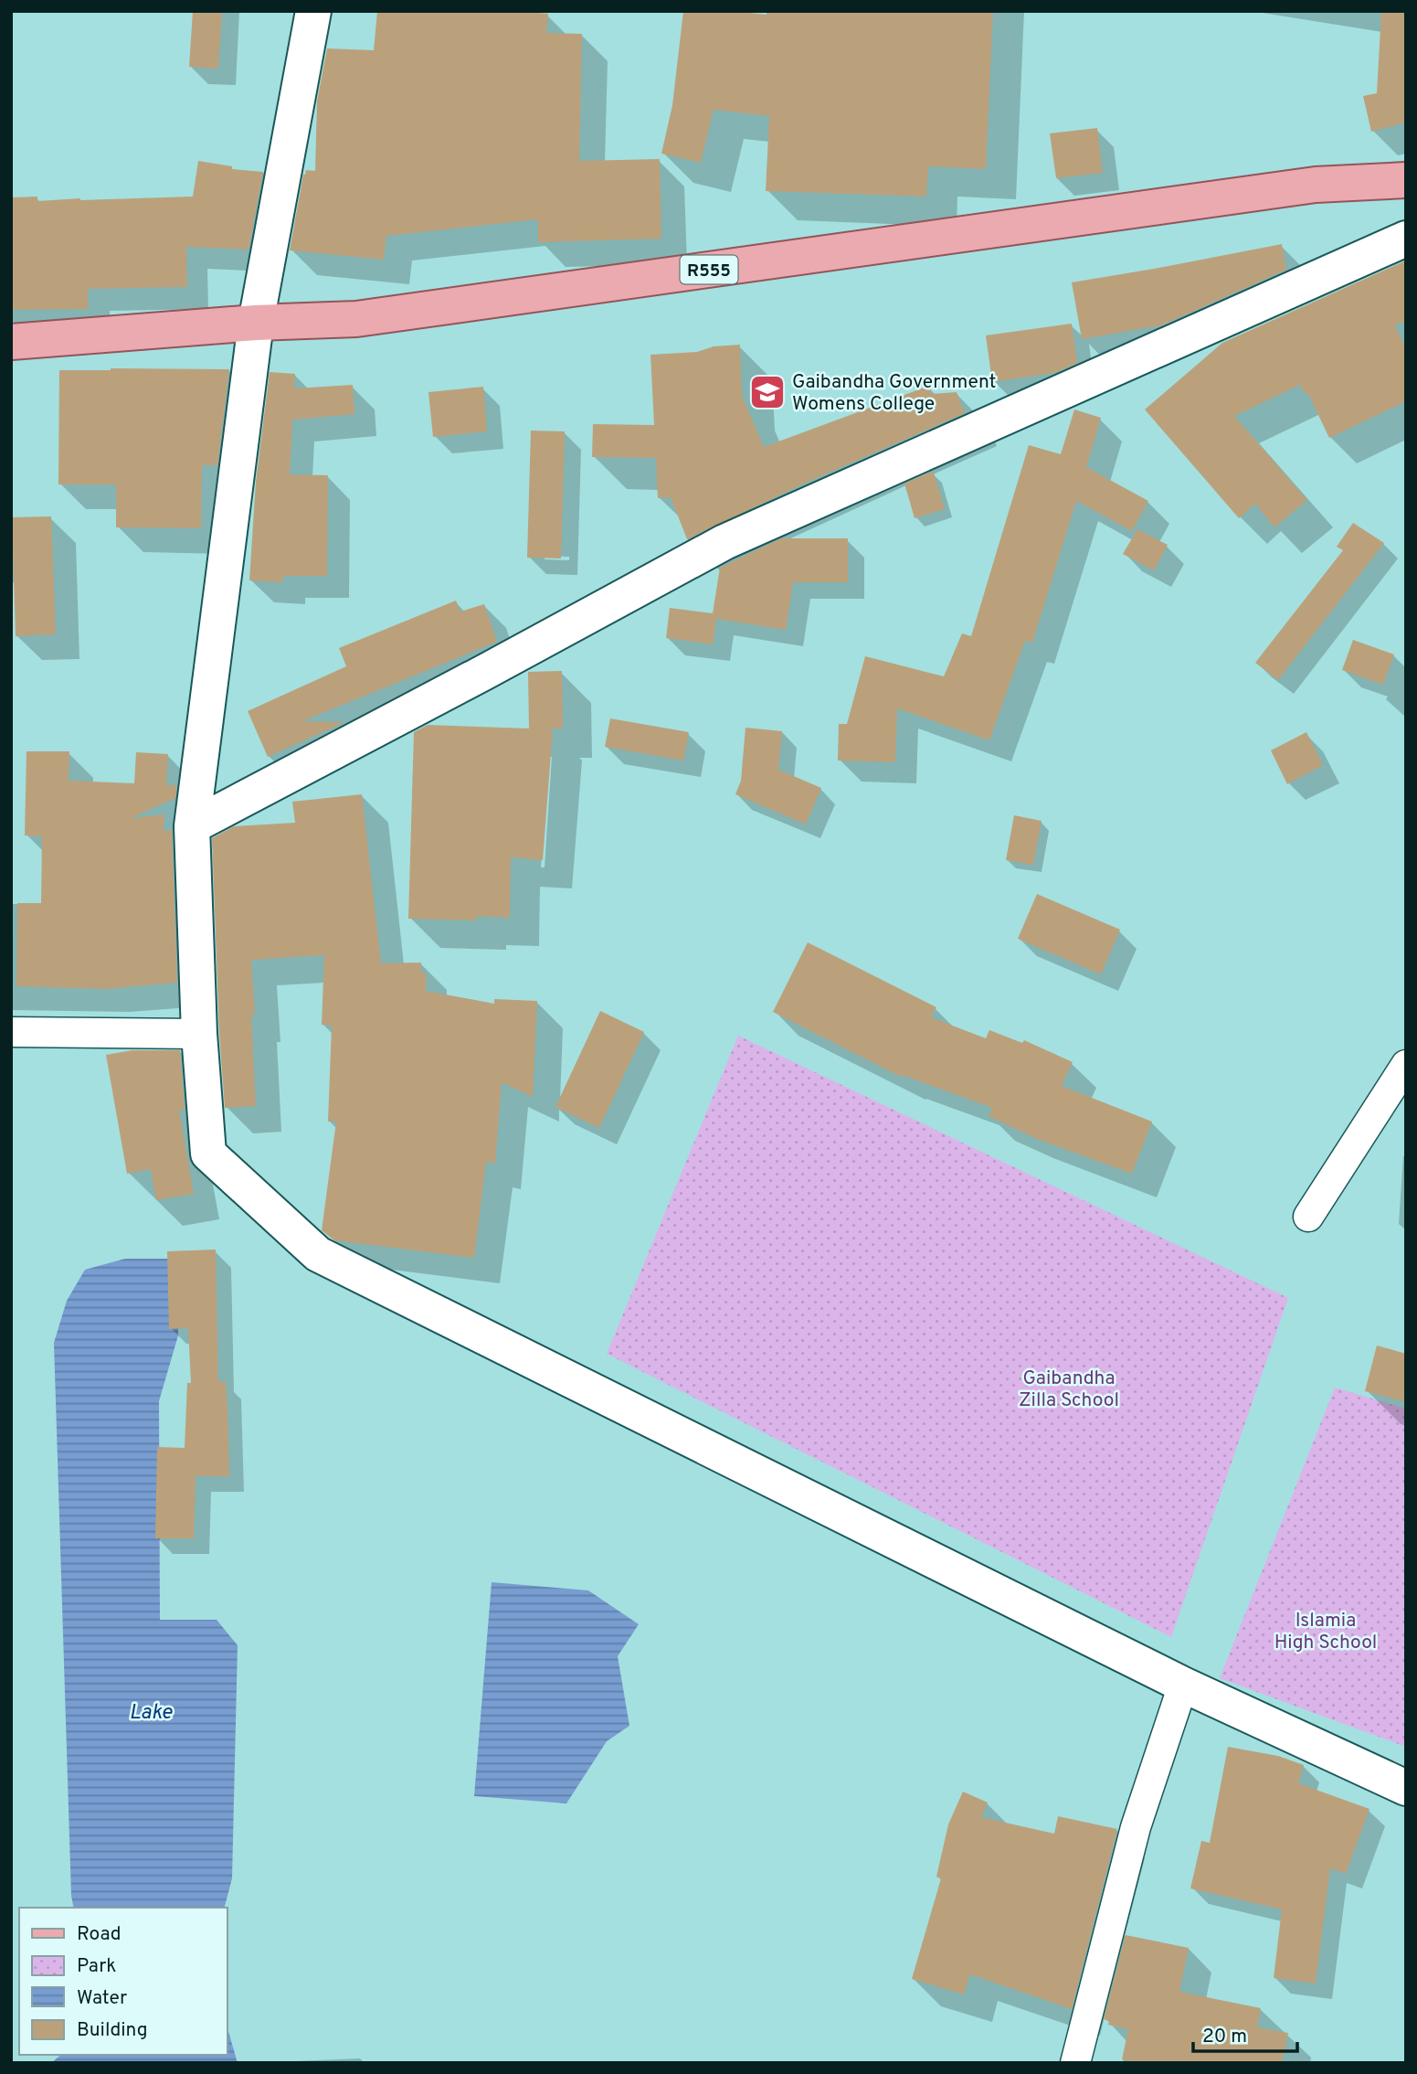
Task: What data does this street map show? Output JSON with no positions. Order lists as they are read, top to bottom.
{
  "streets": {
    "main road": ["R555"]
  },
  "water": ["Lake"],
  "parks": ["Gaibandha Zilla School", "Islamia High School"],
  "places": {
    "school or university": ["Gaibandha Government Womens College"]
  },
  "legend": [
    "Road",
    "Park",
    "Water",
    "Building"
  ],
  "scale_bar": "20 m"
}
